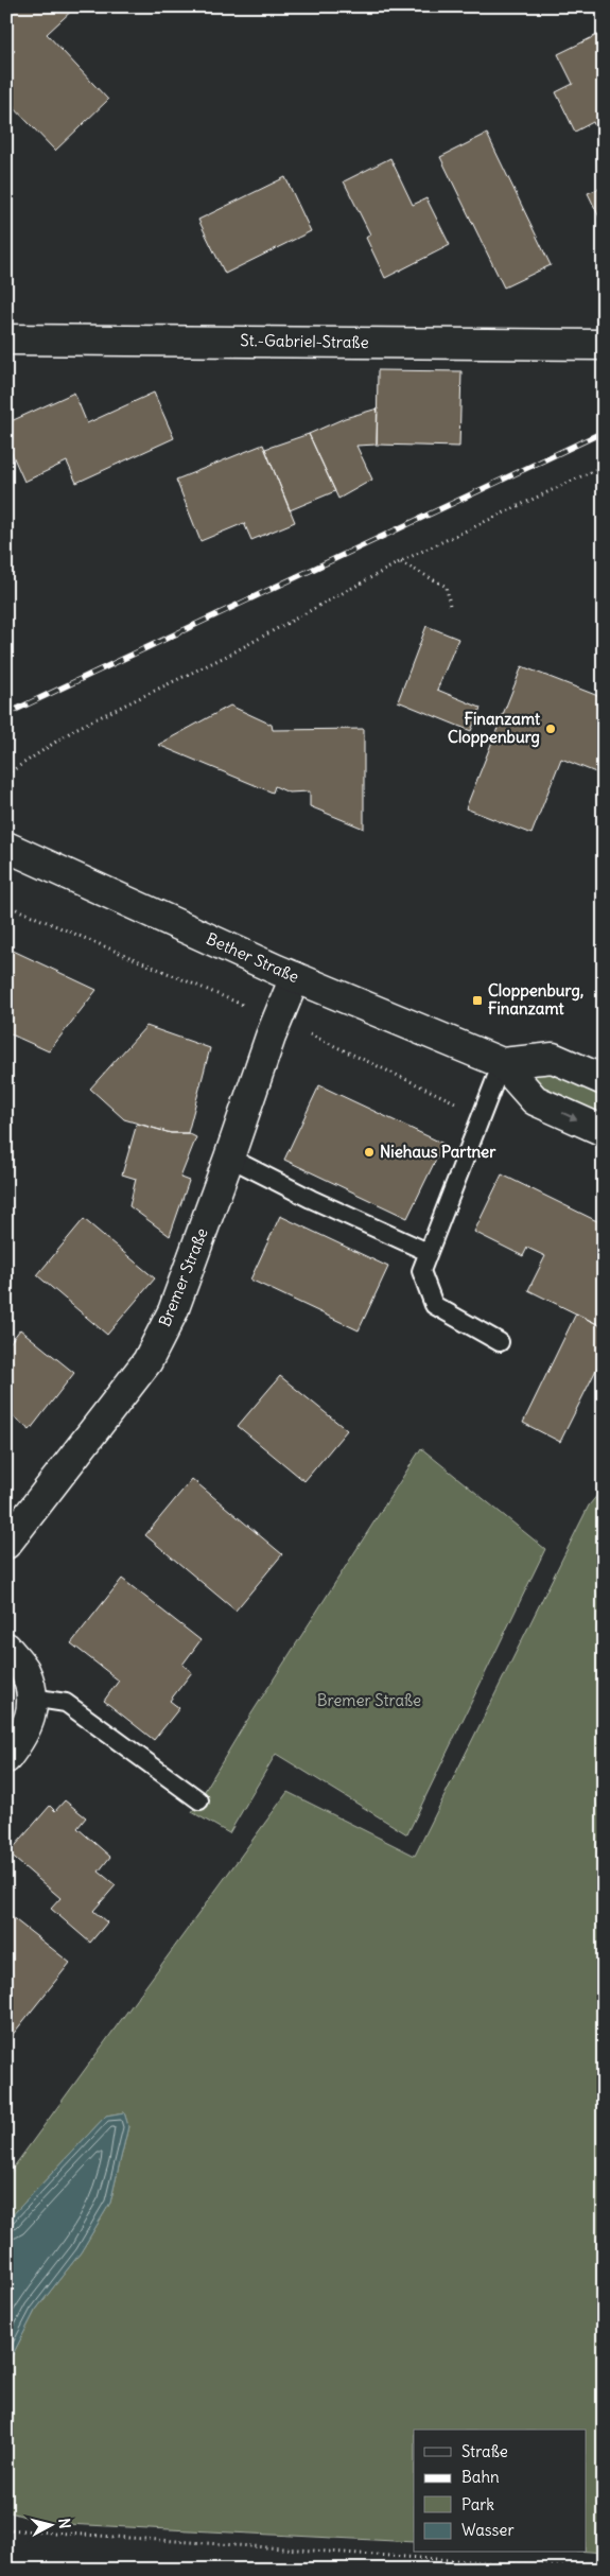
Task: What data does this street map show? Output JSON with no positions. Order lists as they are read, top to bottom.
{
  "streets": {
    "street": ["St.-Gabriel-Straße", "Bether Straße", "Bremer Straße"]
  },
  "crossings": [
    ["Bether Straße", "Bremer Straße"]
  ],
  "parks": ["Bremer Straße"],
  "places": {
    "other": ["Finanzamt Cloppenburg", "Niehaus Partner"],
    "transit": ["Cloppenburg, Finanzamt"]
  },
  "legend": [
    "Straße",
    "Bahn",
    "Park",
    "Wasser"
  ],
  "north": "right"
}
